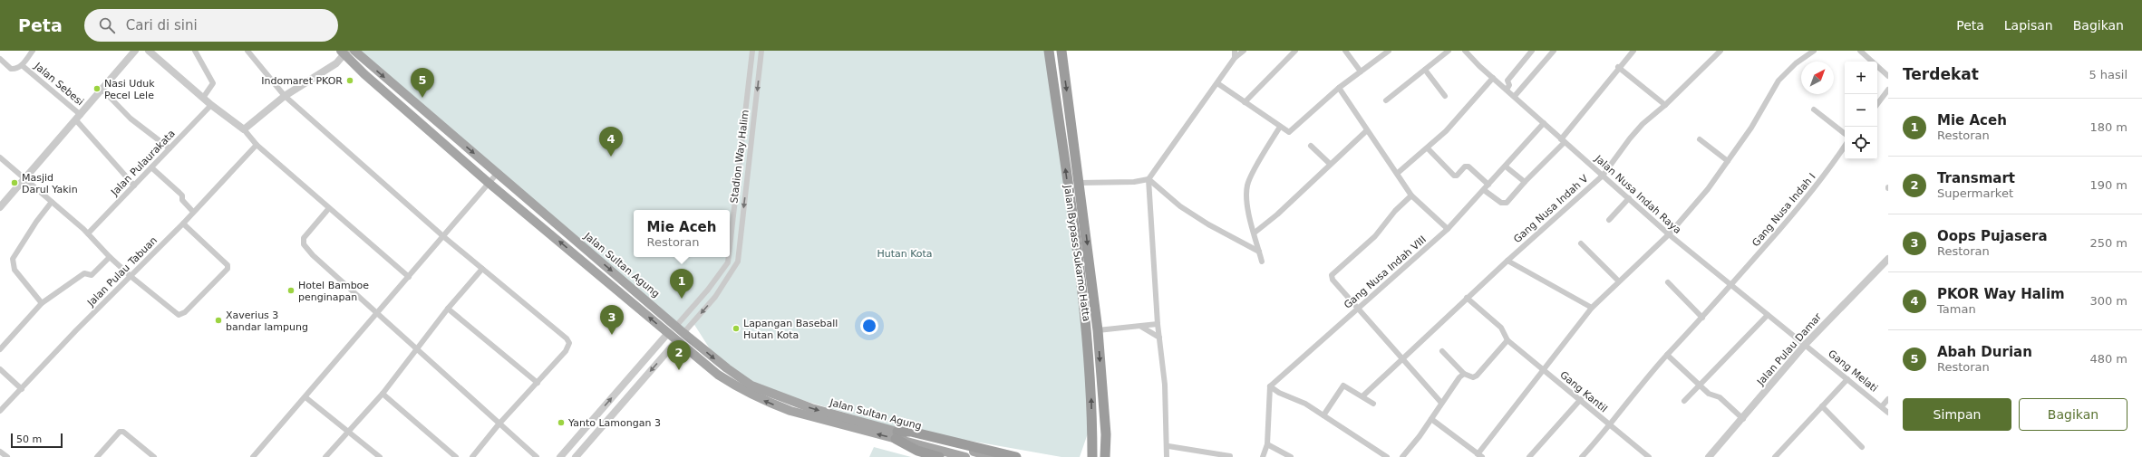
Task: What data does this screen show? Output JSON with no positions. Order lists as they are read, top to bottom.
{
  "streets": {
    "highway": ["Jalan Bypass Sukarno Hatta"],
    "main road": ["Jalan Sultan Agung"],
    "street": [
      "Jalan Sebesi",
      "Stadion Way Halim",
      "Jalan Pulaurakata",
      "Jalan Nusa Indah Raya",
      "Gang Nusa Indah V",
      "Gang Nusa Indah I",
      "Jalan Pulau Tabuan",
      "Gang Nusa Indah VIII",
      "Jalan Pulau Damar",
      "Gang Melati",
      "Gang Kantil"
    ]
  },
  "crossings": [
    ["Jalan Sebesi", "Jalan Pulaurakata"],
    ["Stadion Way Halim", "Jalan Sultan Agung"],
    ["Jalan Nusa Indah Raya", "Gang Nusa Indah V"],
    ["Jalan Nusa Indah Raya", "Gang Nusa Indah I"],
    ["Jalan Nusa Indah Raya", "Gang Nusa Indah VIII"],
    ["Jalan Nusa Indah Raya", "Jalan Pulau Damar"],
    ["Jalan Nusa Indah Raya", "Gang Melati"],
    ["Gang Nusa Indah V", "Gang Kantil"],
    ["Gang Nusa Indah I", "Gang Kantil"],
    ["Jalan Pulau Damar", "Gang Melati"]
  ],
  "parks": ["Hutan Kota"],
  "places": [
    "Indomaret PKOR",
    "Nasi Uduk Pecel Lele",
    "Masjid Darul Yakin",
    "Hotel Bamboe penginapan",
    "Xaverius 3 bandar lampung",
    "Lapangan Baseball Hutan Kota",
    "Yanto Lamongan 3"
  ],
  "scale_bar": "50 m",
  "north": "top right",
  "page": {
    "header": "Peta",
    "search": "Cari di sini",
    "nav": ["Peta", "Lapisan", "Bagikan"],
    "heading": ["Terdekat", "5 hasil"],
    "map_buttons": ["+", "−"],
    "pins": [
      "5",
      "4",
      "1",
      "3",
      "2"
    ],
    "list": [
      {
        "mark": "1",
        "name": "Mie Aceh",
        "note": "Restoran",
        "value": "180 m"
      },
      {
        "mark": "2",
        "name": "Transmart",
        "note": "Supermarket",
        "value": "190 m"
      },
      {
        "mark": "3",
        "name": "Oops Pujasera",
        "note": "Restoran",
        "value": "250 m"
      },
      {
        "mark": "4",
        "name": "PKOR Way Halim",
        "note": "Taman",
        "value": "300 m"
      },
      {
        "mark": "5",
        "name": "Abah Durian",
        "note": "Restoran",
        "value": "480 m"
      }
    ],
    "popup": ["Mie Aceh", "Restoran"],
    "buttons": ["Simpan", "Bagikan"],
    "scale": "50 m"
  }
}
